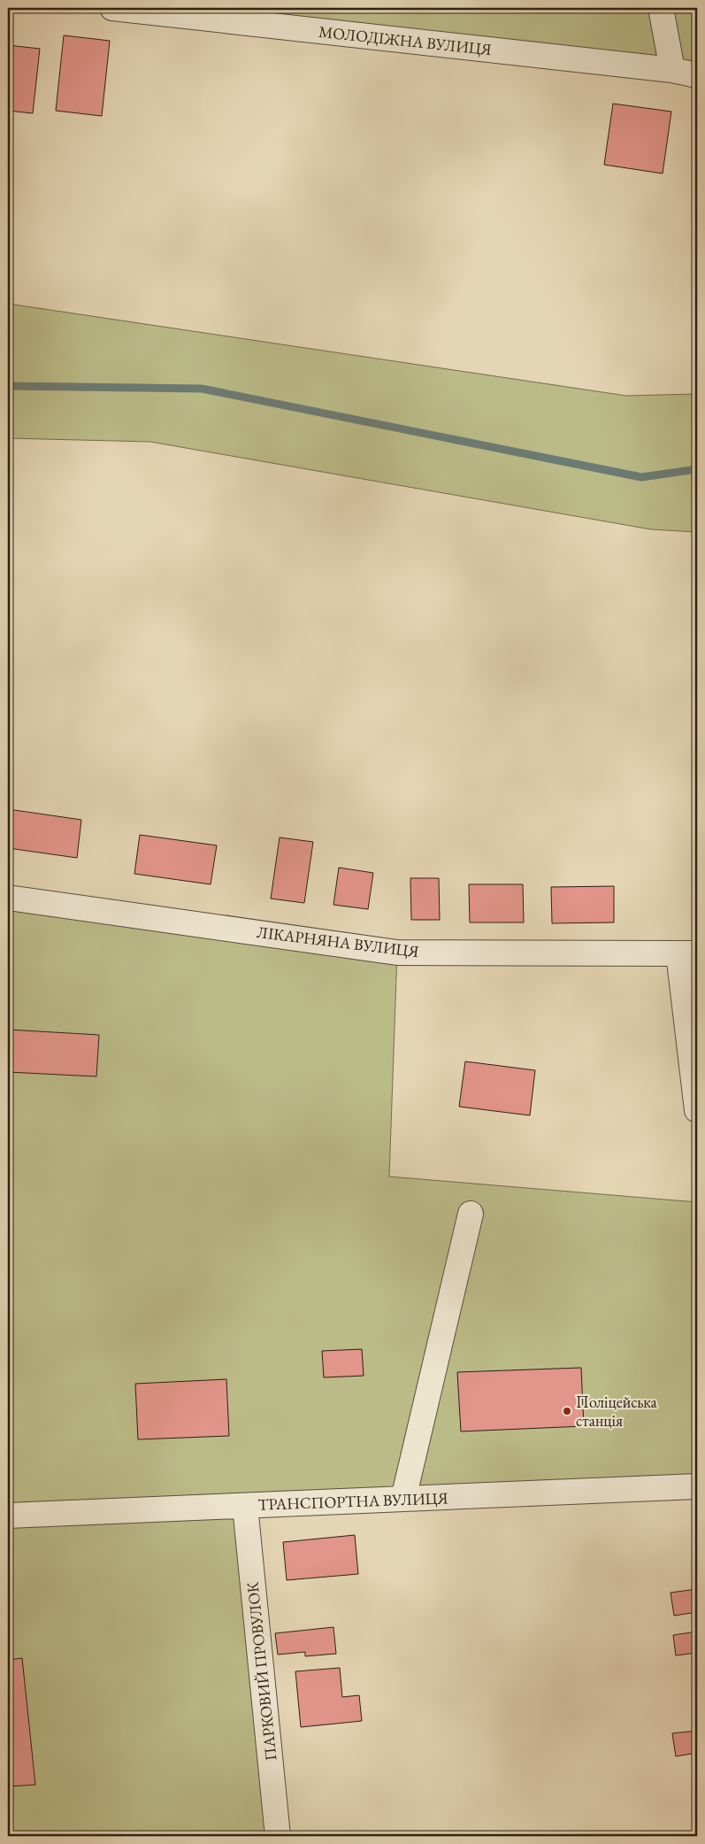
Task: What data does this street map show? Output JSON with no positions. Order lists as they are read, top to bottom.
{
  "streets": {
    "street": [
      "МОЛОДІЖНА ВУЛИЦЯ",
      "ЛІКАРНЯНА ВУЛИЦЯ",
      "ТРАНСПОРТНА ВУЛИЦЯ",
      "ПАРКОВИЙ ПРОВУЛОК"
    ]
  },
  "crossings": [
    ["ТРАНСПОРТНА ВУЛИЦЯ", "ПАРКОВИЙ ПРОВУЛОК"]
  ],
  "places": ["Поліцейська станція"]
}
